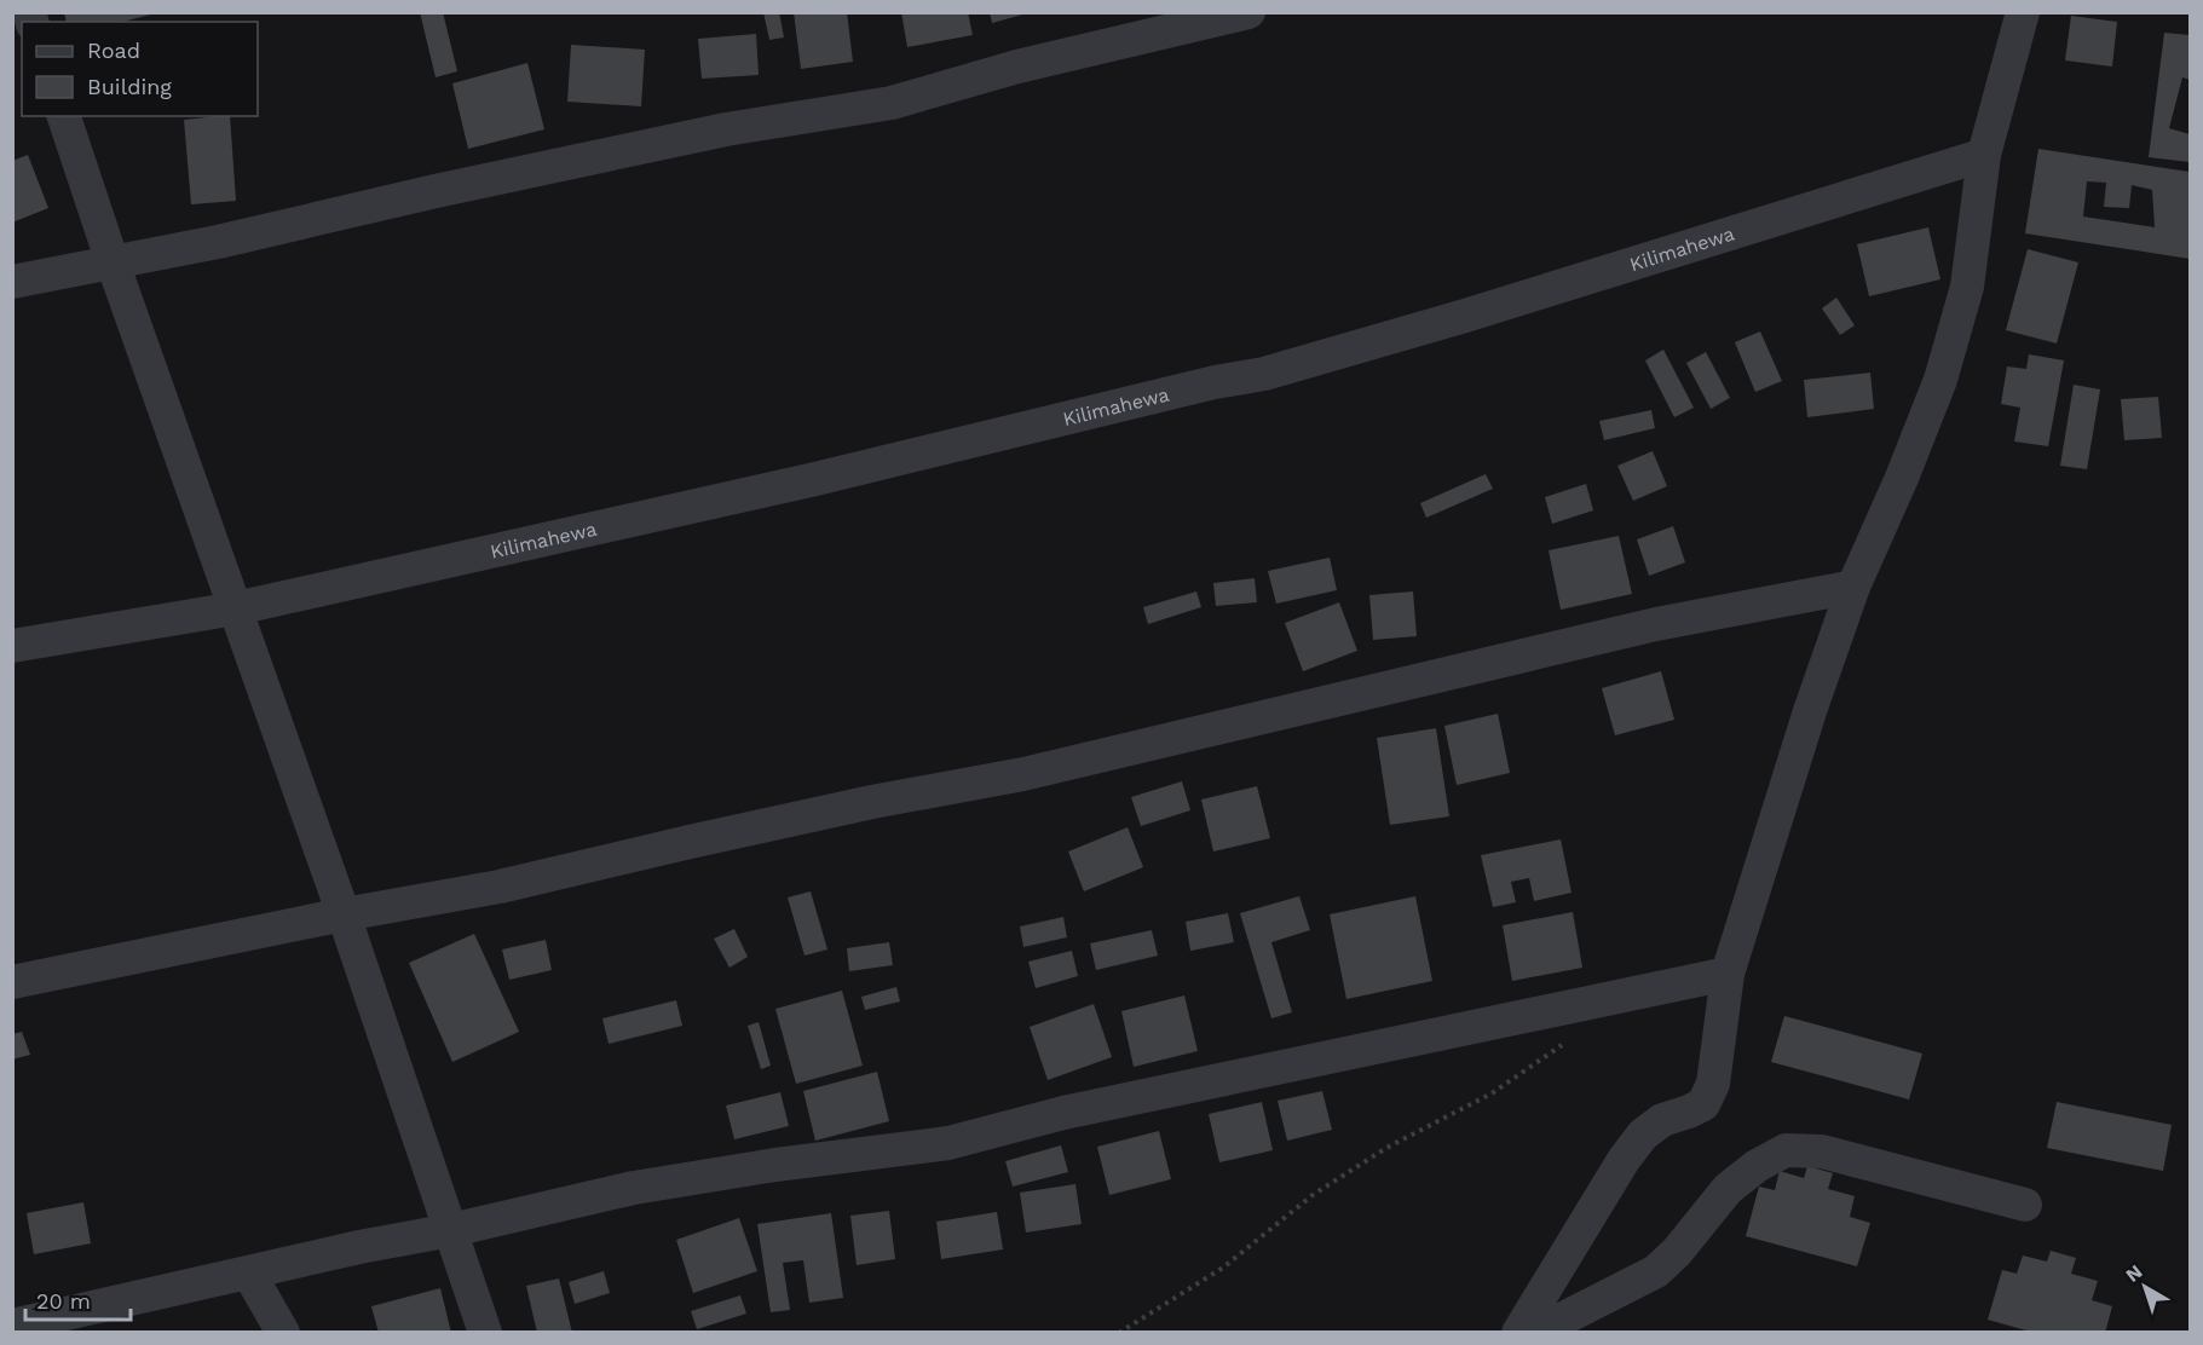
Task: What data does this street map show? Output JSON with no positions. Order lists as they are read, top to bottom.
{
  "streets": {
    "street": ["Kilimahewa"]
  },
  "legend": ["Road", "Building"],
  "scale_bar": "20 m",
  "north": "top left"
}
